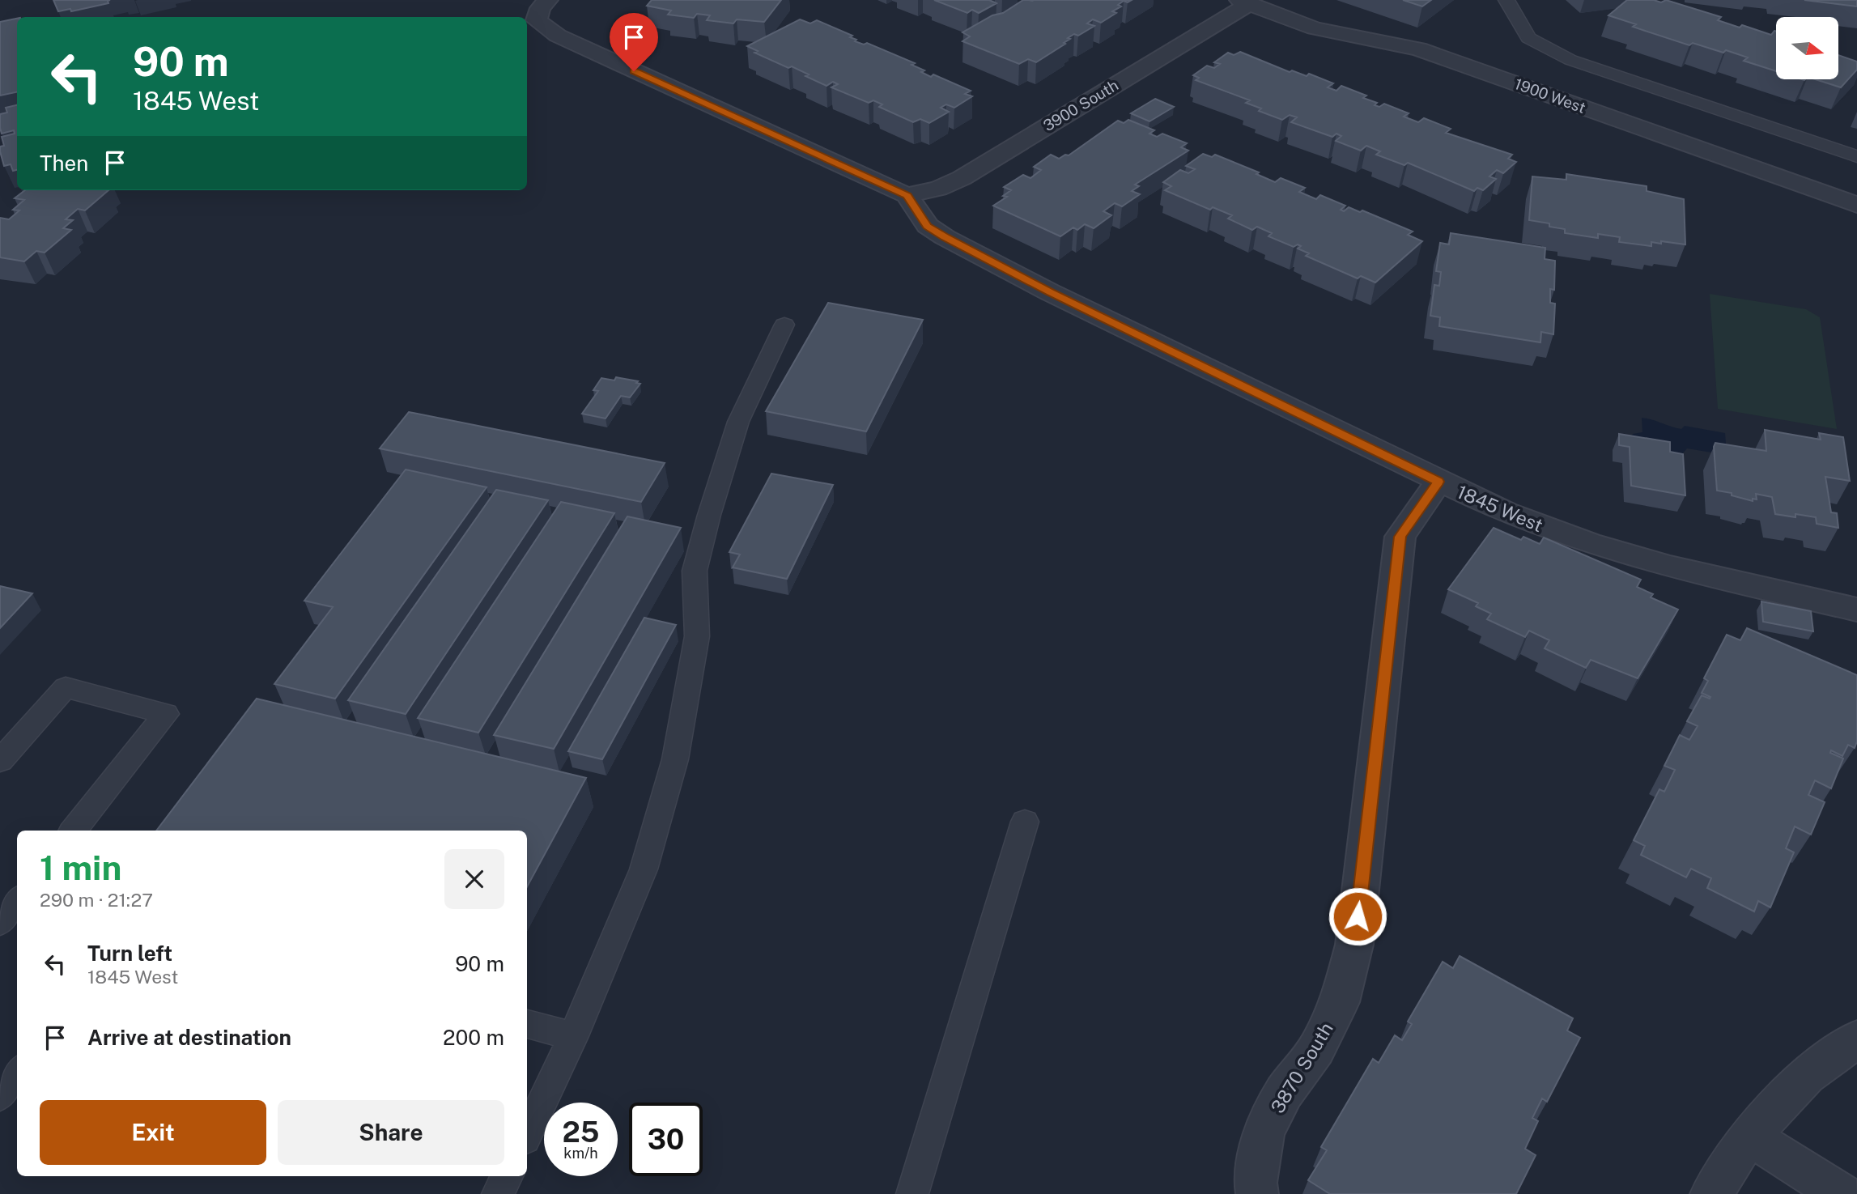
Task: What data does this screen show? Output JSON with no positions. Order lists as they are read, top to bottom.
{
  "streets": {
    "street": [
      "1900 West",
      "3900 South",
      "1845 West",
      "3870 South"
    ]
  },
  "crossings": [
    ["1900 West", "3900 South"],
    ["3900 South", "1845 West"],
    ["1845 West", "3870 South"]
  ],
  "north": "right",
  "page": {
    "turn": ["90 m", "1845 West"],
    "then": "Then",
    "heading": ["1 min", "290 m · 21:27"],
    "list": [
      {
        "name": "Turn left",
        "note": "1845 West",
        "value": "90 m"
      },
      {
        "name": "Arrive at destination",
        "value": "200 m"
      }
    ],
    "buttons": ["Exit", "Share"],
    "speed": "25 km/h",
    "limit": "30"
  }
}
